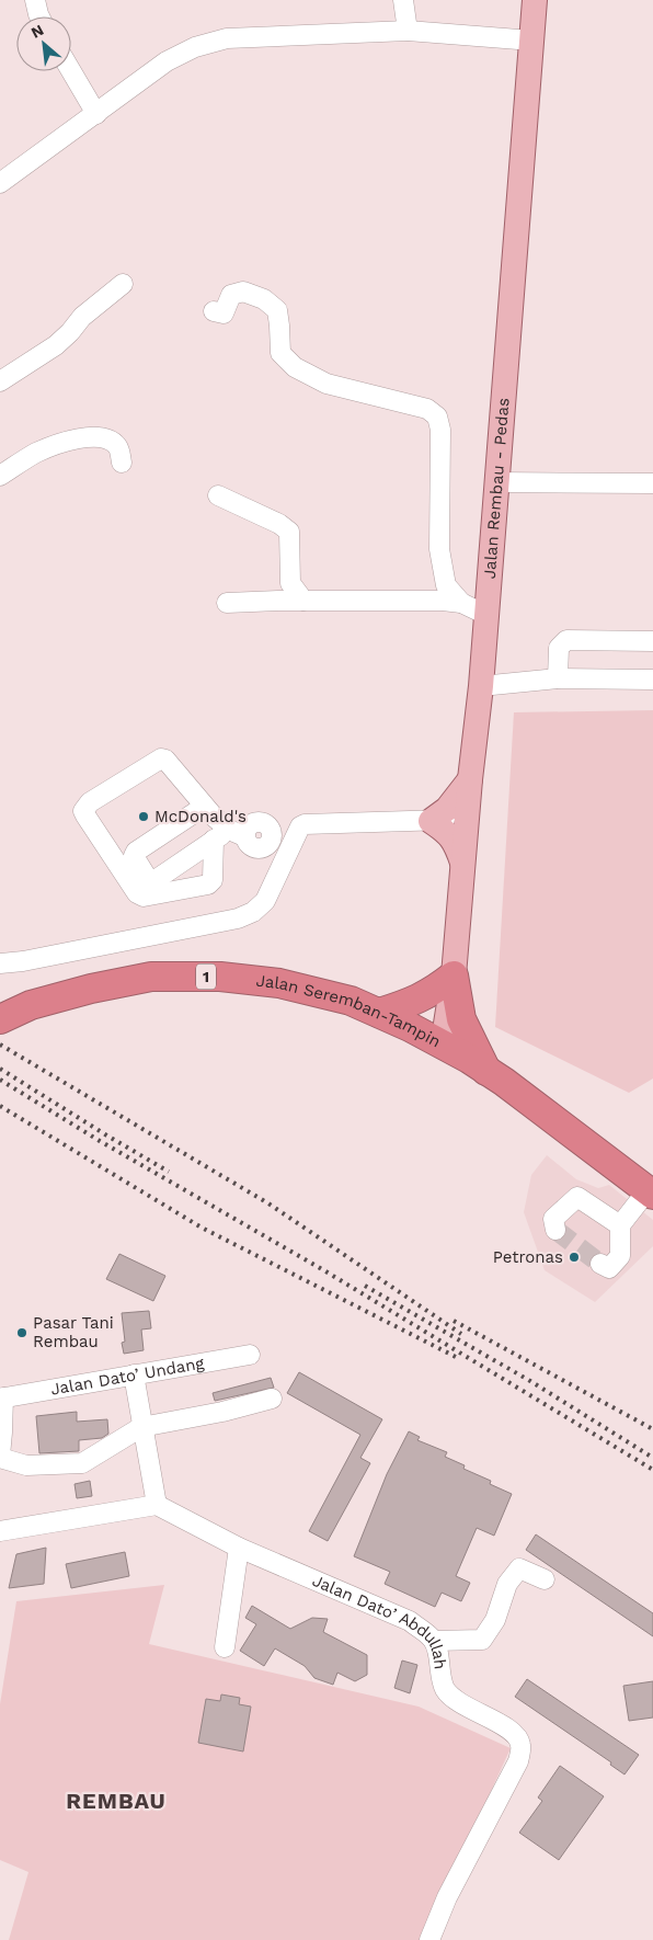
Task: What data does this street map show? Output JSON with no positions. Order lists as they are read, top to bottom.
{
  "streets": {
    "highway": ["1", "Jalan Seremban-Tampin"],
    "main road": ["Jalan Rembau - Pedas"],
    "street": ["Jalan Dato’ Undang", "Jalan Dato’ Abdullah"]
  },
  "crossings": [
    ["Jalan Rembau - Pedas", "Jalan Seremban-Tampin"]
  ],
  "districts": ["REMBAU"],
  "places": ["McDonald's", "Petronas", "Pasar Tani Rembau"],
  "north": "top left"
}
